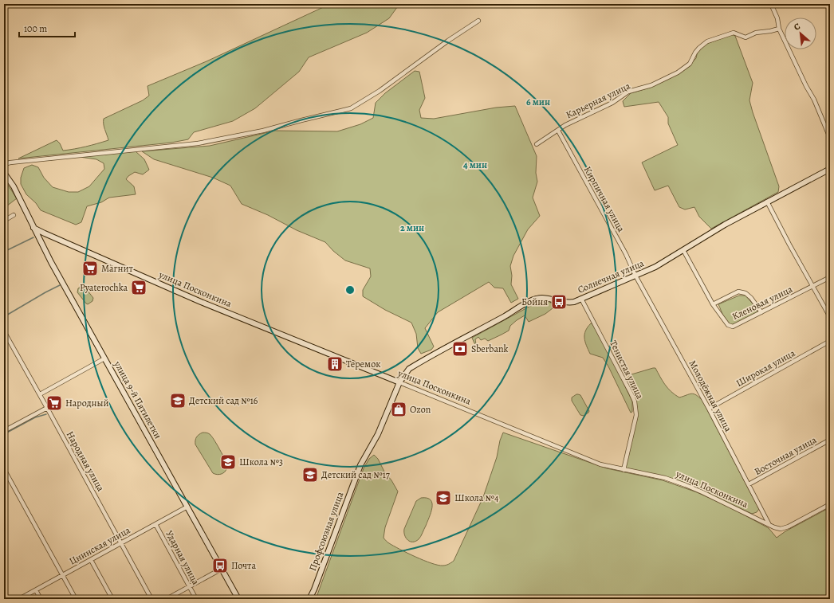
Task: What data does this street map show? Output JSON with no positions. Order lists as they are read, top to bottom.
{
  "streets": {
    "street": [
      "Карьерная улица",
      "Кирпичная улица",
      "Солнечная улица",
      "улица Посконкина",
      "Кленовая улица",
      "Широкая улица",
      "Тенистая улица",
      "Молодёжная улица",
      "улица 9-й Пятилетки",
      "Восточная улица",
      "Народная улица",
      "Профсоюзная улица",
      "Цнинская улица",
      "Ударная улица"
    ]
  },
  "crossings": [
    ["Карьерная улица", "Кирпичная улица"],
    ["Кирпичная улица", "Солнечная улица"],
    ["Кирпичная улица", "Молодёжная улица"],
    ["Солнечная улица", "улица Посконкина"],
    ["Солнечная улица", "Кленовая улица"],
    ["Солнечная улица", "Тенистая улица"],
    ["Солнечная улица", "Молодёжная улица"],
    ["Солнечная улица", "Профсоюзная улица"],
    ["улица Посконкина", "Тенистая улица"],
    ["улица Посконкина", "Молодёжная улица"],
    ["улица Посконкина", "улица 9-й Пятилетки"],
    ["улица Посконкина", "Профсоюзная улица"],
    ["Широкая улица", "Молодёжная улица"],
    ["Молодёжная улица", "Восточная улица"],
    ["улица 9-й Пятилетки", "Цнинская улица"],
    ["Народная улица", "Цнинская улица"],
    ["Цнинская улица", "Ударная улица"]
  ],
  "places": {
    "supermarket": ["Магнит", "Pyaterochka", "Народный"],
    "bus stop": ["Бойня", "Почта"],
    "bank": ["Sberbank"],
    "building": ["Теремок"],
    "school or university": [
      "Детский сад №16",
      "Школа №3",
      "Детский сад №17",
      "Школа №4"
    ],
    "shop": ["Ozon"]
  },
  "scale_bar": "100 m",
  "north": "top left",
  "rings": ["6 мин", "4 мин", "2 мин"]
}
